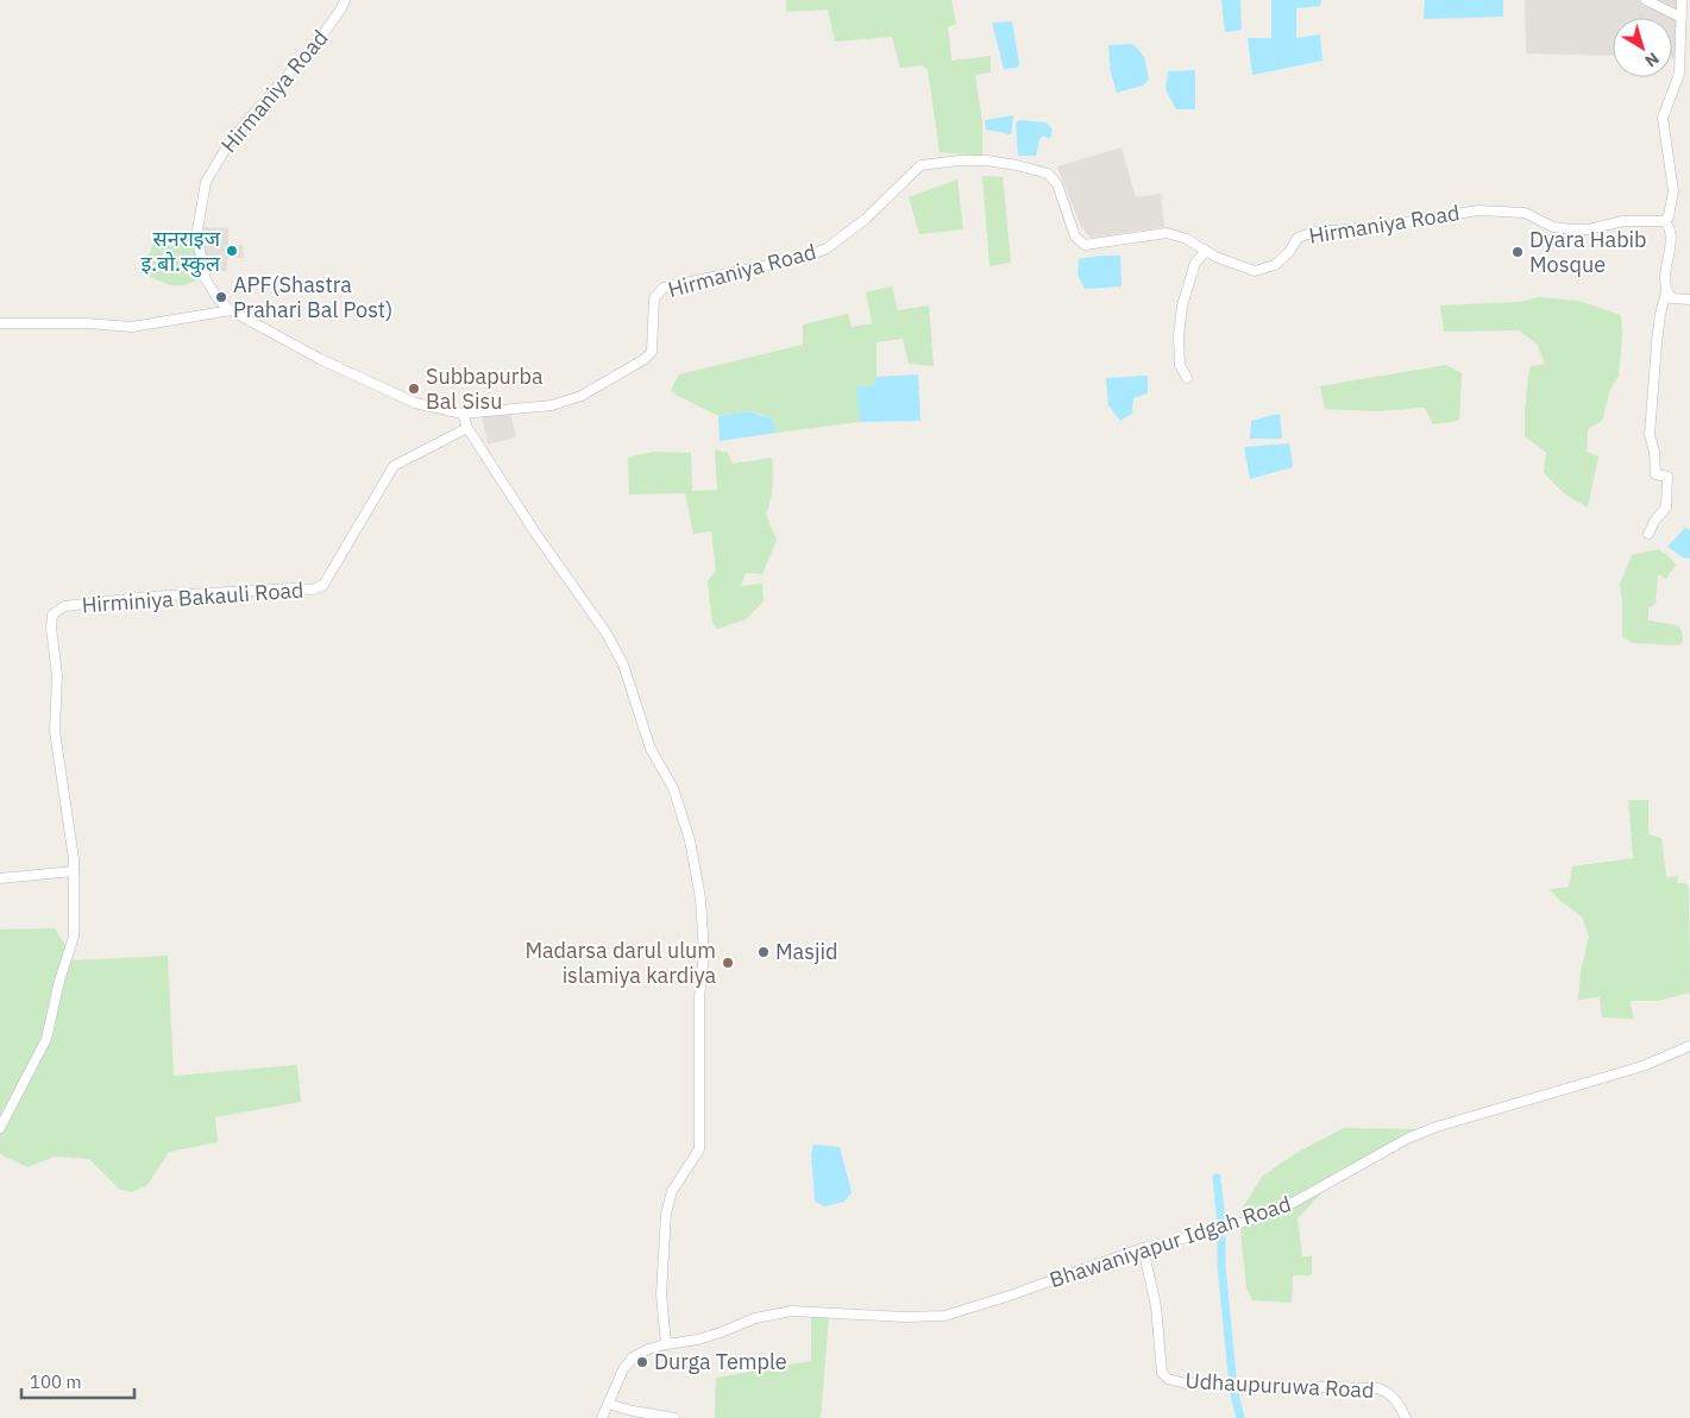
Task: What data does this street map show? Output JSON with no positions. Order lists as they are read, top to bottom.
{
  "streets": {
    "street": [
      "Hirmaniya Road",
      "Hirminiya Bakauli Road",
      "Bhawaniyapur Idgah Road",
      "Udhaupuruwa Road"
    ]
  },
  "crossings": [
    ["Bhawaniyapur Idgah Road", "Udhaupuruwa Road"]
  ],
  "places": [
    "सनराइज इ.बाे.स्कुल",
    "Dyara Habib Mosque",
    "APF(Shastra Prahari Bal Post)",
    "Subbapurba Bal Sisu",
    "Masjid",
    "Madarsa darul ulum islamiya kardiya",
    "Durga Temple"
  ],
  "scale_bar": "100 m",
  "north": "bottom right"
}
